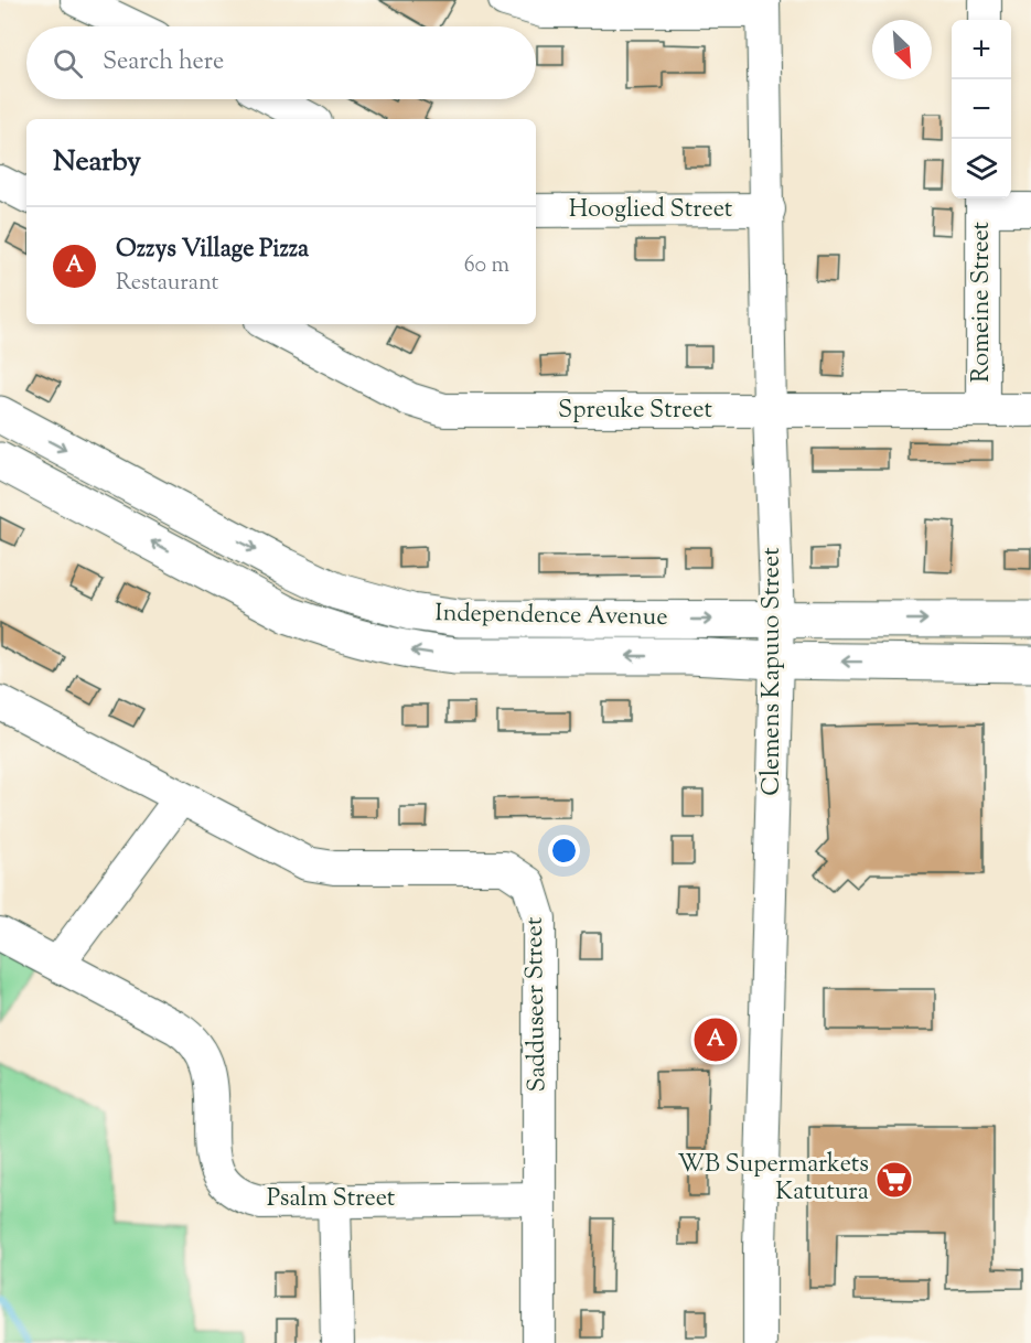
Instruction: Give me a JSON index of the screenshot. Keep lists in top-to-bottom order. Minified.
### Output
{"streets":{"main road":["Independence Avenue"],"street":["Hooglied Street","Romeine Street","Spreuke Street","Clemens Kapuuo Street","Sadduseer Street","Psalm Street"]},"crossings":[["Hooglied Street","Clemens Kapuuo Street"],["Romeine Street","Spreuke Street"],["Spreuke Street","Clemens Kapuuo Street"],["Independence Avenue","Clemens Kapuuo Street"],["Sadduseer Street","Psalm Street"]],"places":{"supermarket":["WB Supermarkets Katutura"]},"north":"bottom right","page":{"map_buttons":["+","−"],"search":"Search here","heading":"Nearby","list":[{"mark":"A","name":"Ozzys Village Pizza","note":"Restaurant","value":"60 m"}],"pins":"A"}}
